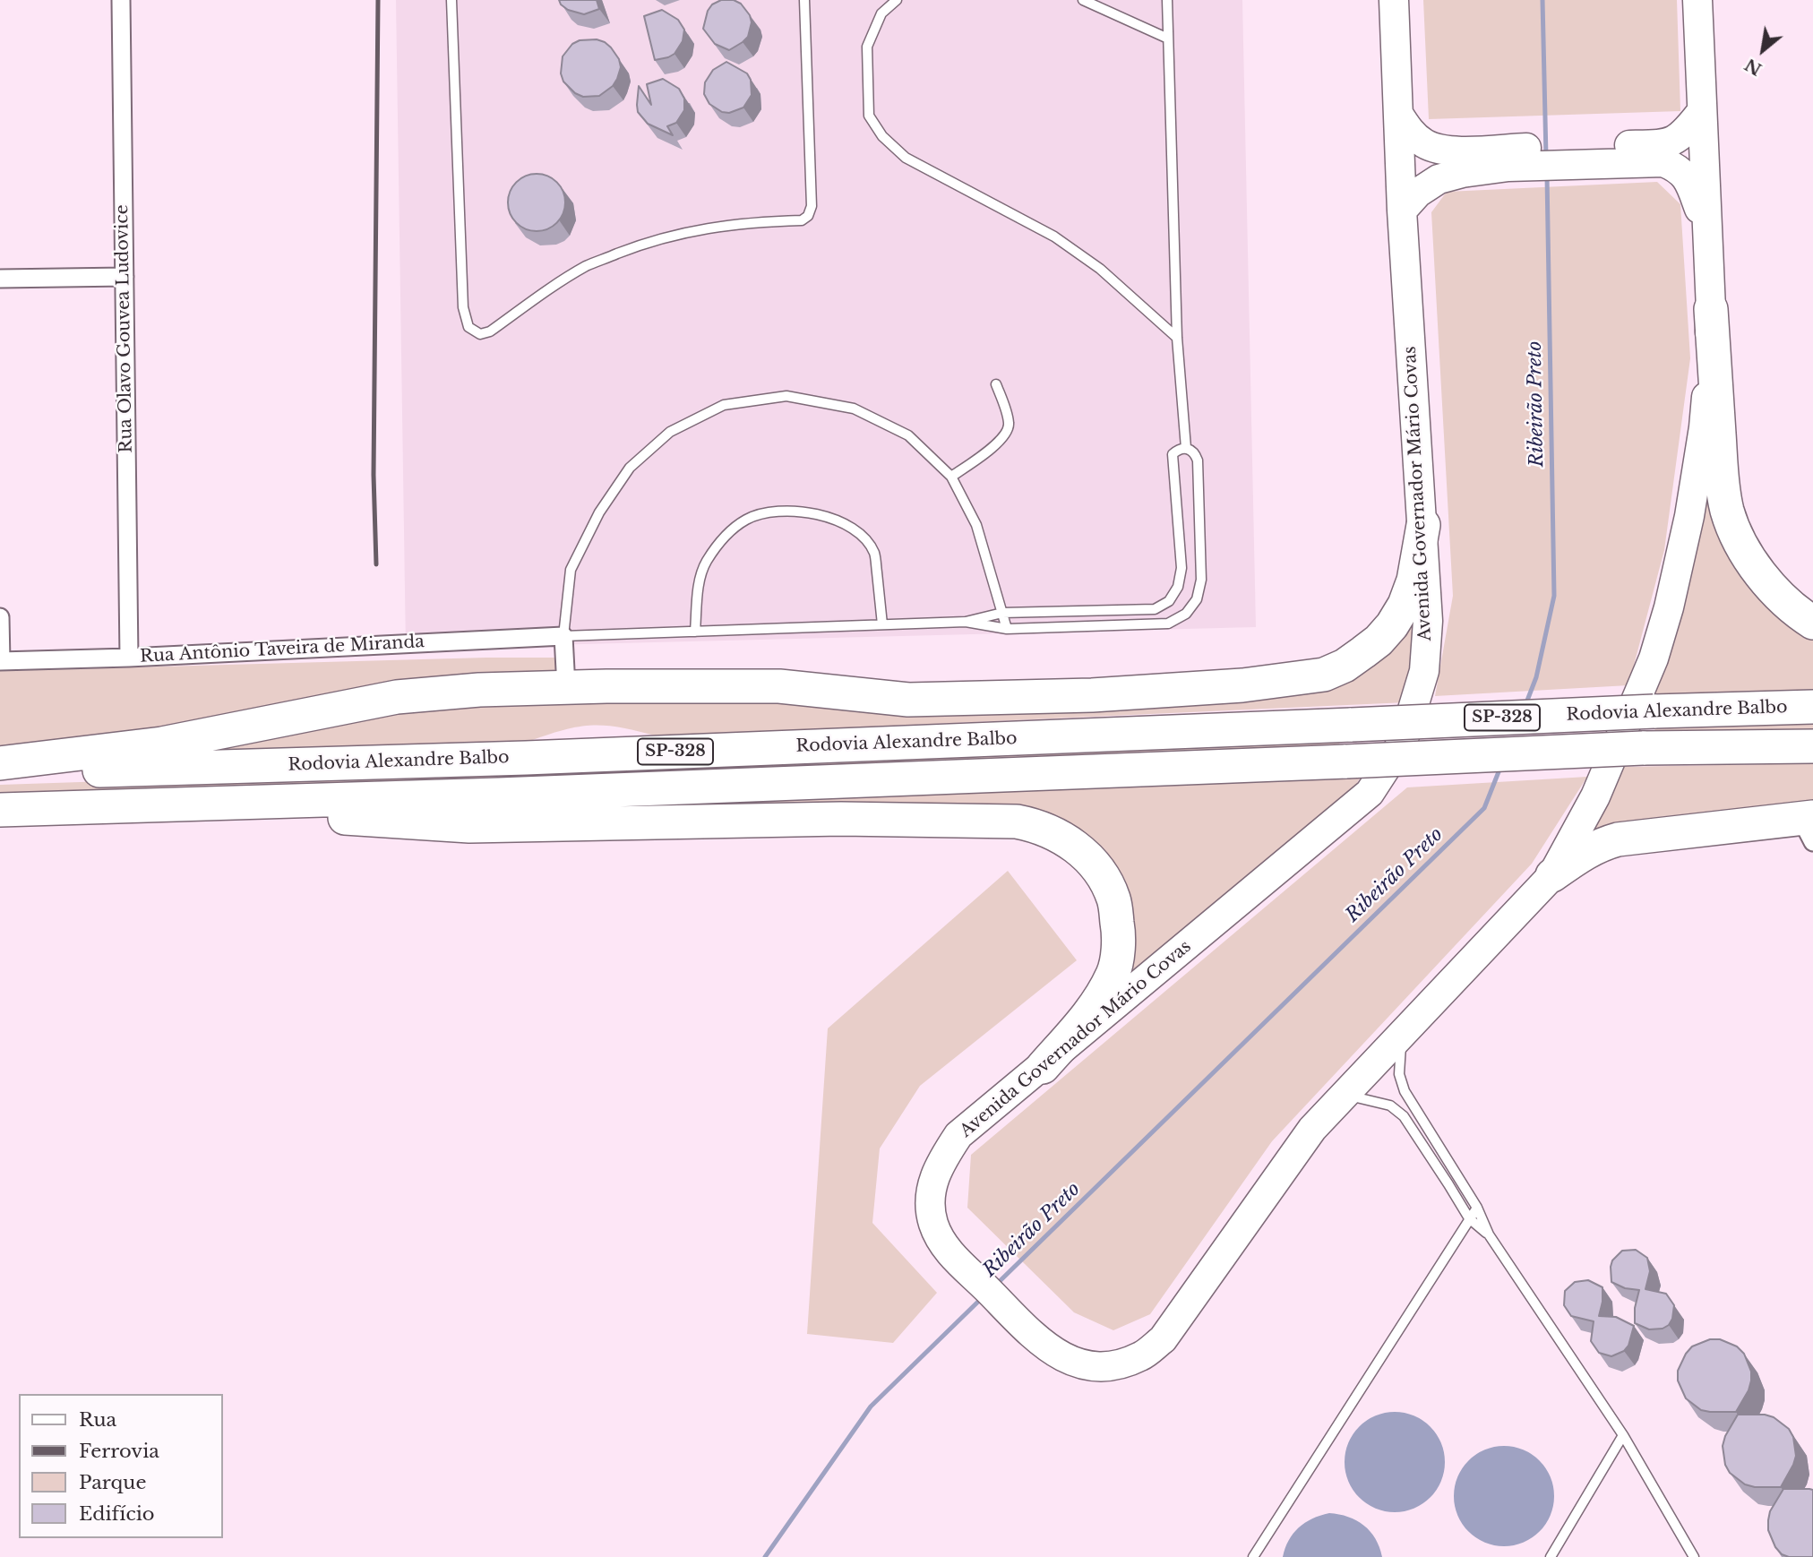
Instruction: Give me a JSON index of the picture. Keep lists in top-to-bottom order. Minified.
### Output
{"streets":{"highway":["Rodovia Alexandre Balbo","SP-328"],"main road":["Avenida Governador Mário Covas"],"street":["Rua Olavo Gouvea Ludovice","Rua Antônio Taveira de Miranda"]},"crossings":[["Rua Olavo Gouvea Ludovice","Rua Antônio Taveira de Miranda"]],"water":["Ribeirão Preto"],"legend":["Rua","Ferrovia","Parque","Edifício"],"north":"bottom left"}
